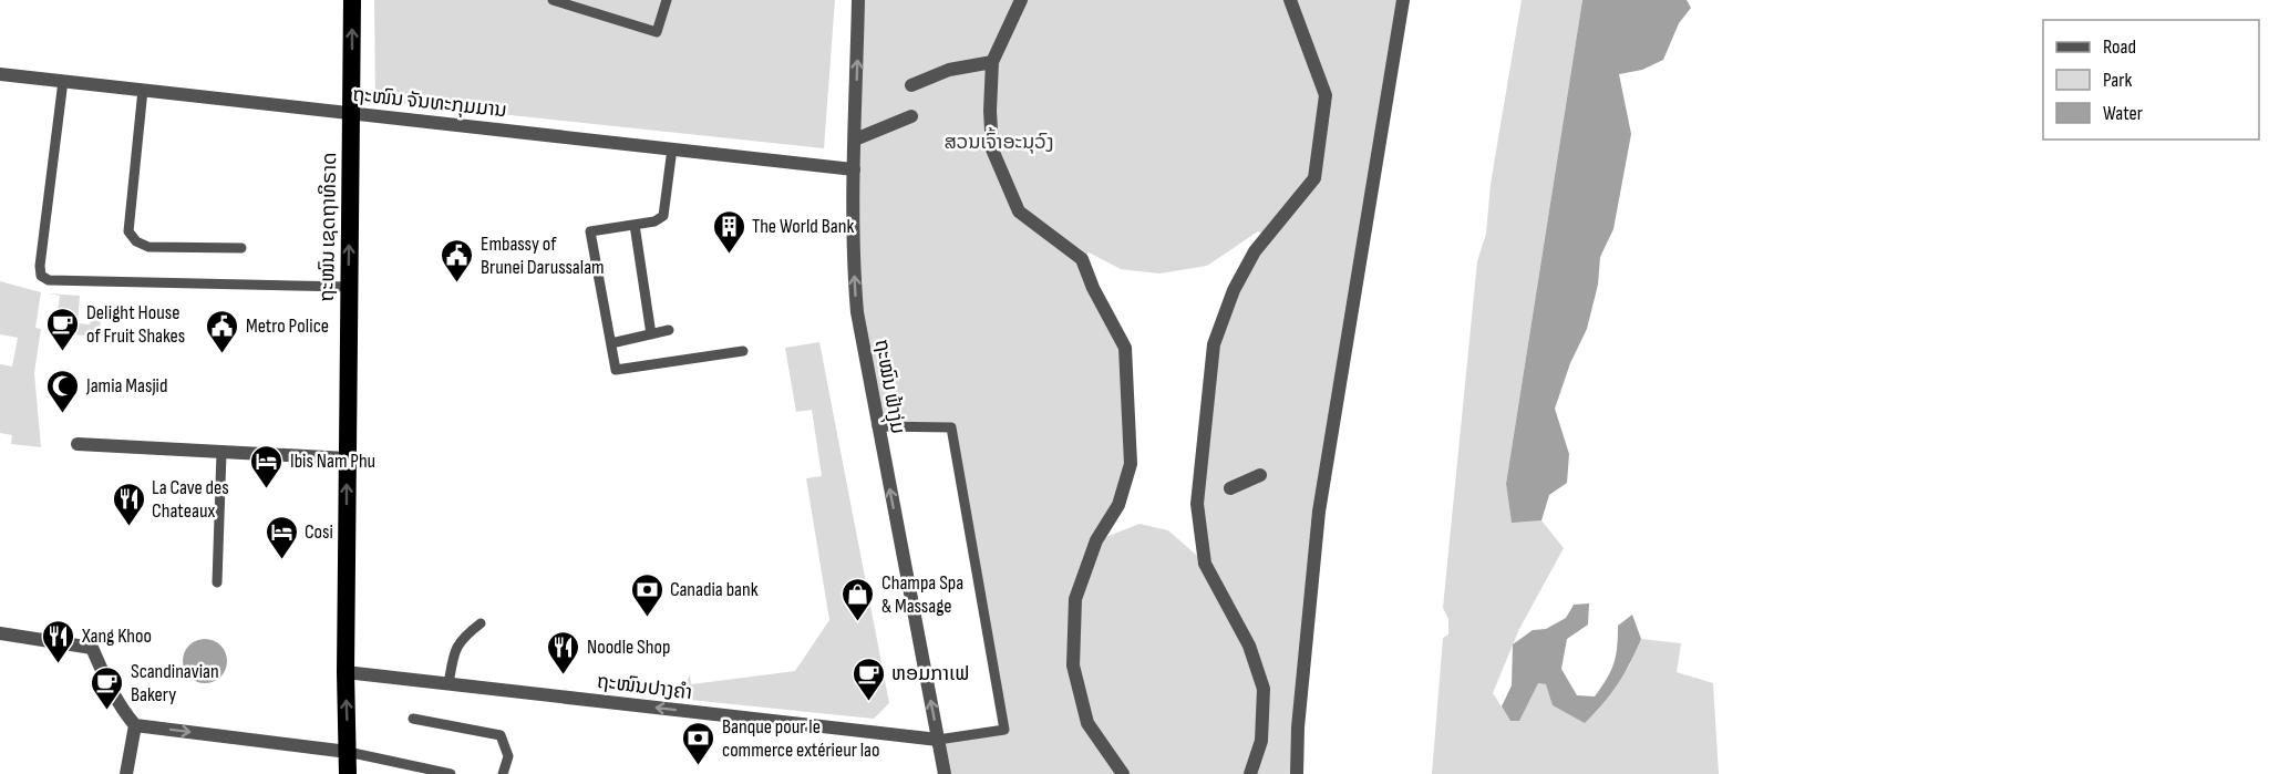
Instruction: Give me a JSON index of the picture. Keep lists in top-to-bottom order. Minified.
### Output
{"streets":{"highway":["ຖະໜົນ ເຊດຖາທິຣາດ"],"street":["ຖະໜົນ ຈັນທະກຸມມານ","ຖະໝົນ ຟ້າງຸ່ມ","ຖະໜົນປາງຄໍາ"]},"crossings":[["ຖະໜົນ ຈັນທະກຸມມານ","ຖະໜົນ ເຊດຖາທິຣາດ"],["ຖະໜົນ ຈັນທະກຸມມານ","ຖະໝົນ ຟ້າງຸ່ມ"],["ຖະໜົນ ເຊດຖາທິຣາດ","ຖະໜົນປາງຄໍາ"],["ຖະໝົນ ຟ້າງຸ່ມ","ຖະໜົນປາງຄໍາ"]],"one_way":["ຖະໜົນ ເຊດຖາທິຣາດ","ຖະໝົນ ຟ້າງຸ່ມ","ຖະໜົນປາງຄໍາ"],"parks":["ສວນເຈົ້າອະນຸວົງ"],"places":{"building":["The World Bank"],"public building":["Embassy of Brunei Darussalam","Metro Police"],"cafe":["Delight House of Fruit Shakes","ຫອມກາເຟ","Scandinavian Bakery"],"mosque":["Jamia Masjid"],"hotel":["Ibis Nam Phu","Cosi"],"restaurant":["La Cave des Chateaux","Xang Khoo","Noodle Shop"],"bank":["Canadia bank","Banque pour le commerce extérieur lao"],"shop":["Champa Spa & Massage"]},"legend":["Road","Park","Water"]}
